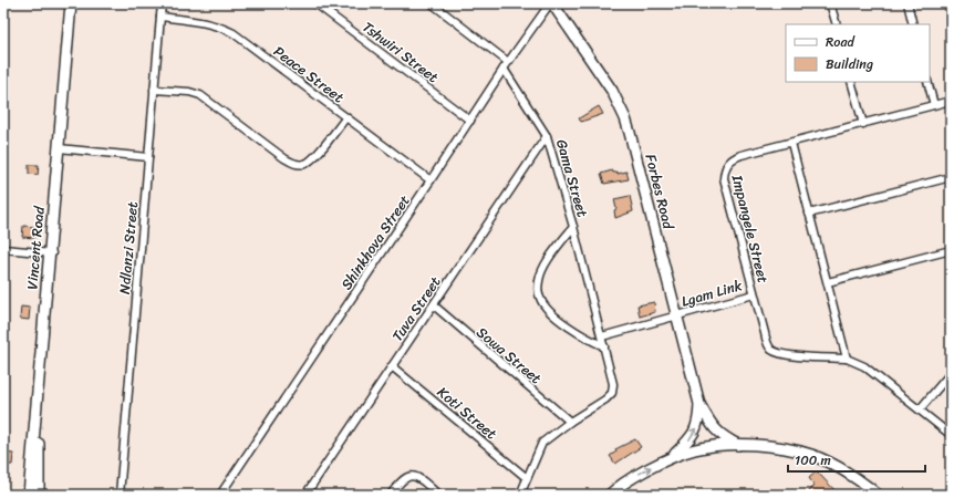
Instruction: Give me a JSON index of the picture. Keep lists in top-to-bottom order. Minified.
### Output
{"streets":{"main road":["Forbes Road","Vincent Road"],"street":["Tshwiri Street","Peace Street","Gama Street","Impangele Street","Shinkhova Street","Ndlanzi Street","Lgam Link","Tuva Street","Sowa Street","Koti Street"]},"crossings":[["Tshwiri Street","Shinkhova Street"],["Peace Street","Shinkhova Street"],["Peace Street","Ndlanzi Street"],["Gama Street","Shinkhova Street"],["Gama Street","Lgam Link"],["Gama Street","Tuva Street"],["Gama Street","Sowa Street"],["Gama Street","Koti Street"],["Forbes Road","Shinkhova Street"],["Forbes Road","Lgam Link"],["Impangele Street","Lgam Link"],["Tuva Street","Sowa Street"],["Tuva Street","Koti Street"]],"legend":["Road","Building"],"scale_bar":"100 m"}
